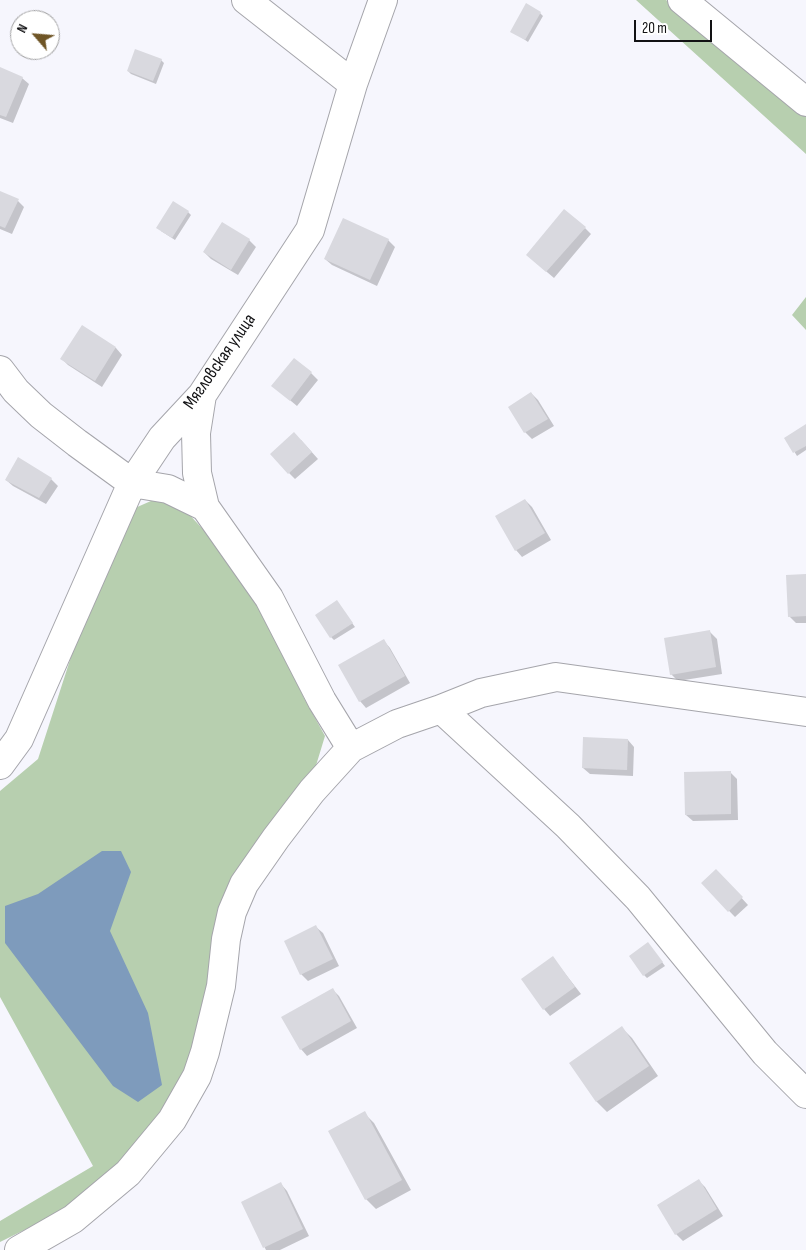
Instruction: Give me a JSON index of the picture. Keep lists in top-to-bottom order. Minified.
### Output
{"streets":{"street":["Мягловская улица"]},"scale_bar":"20 m","north":"top left"}
